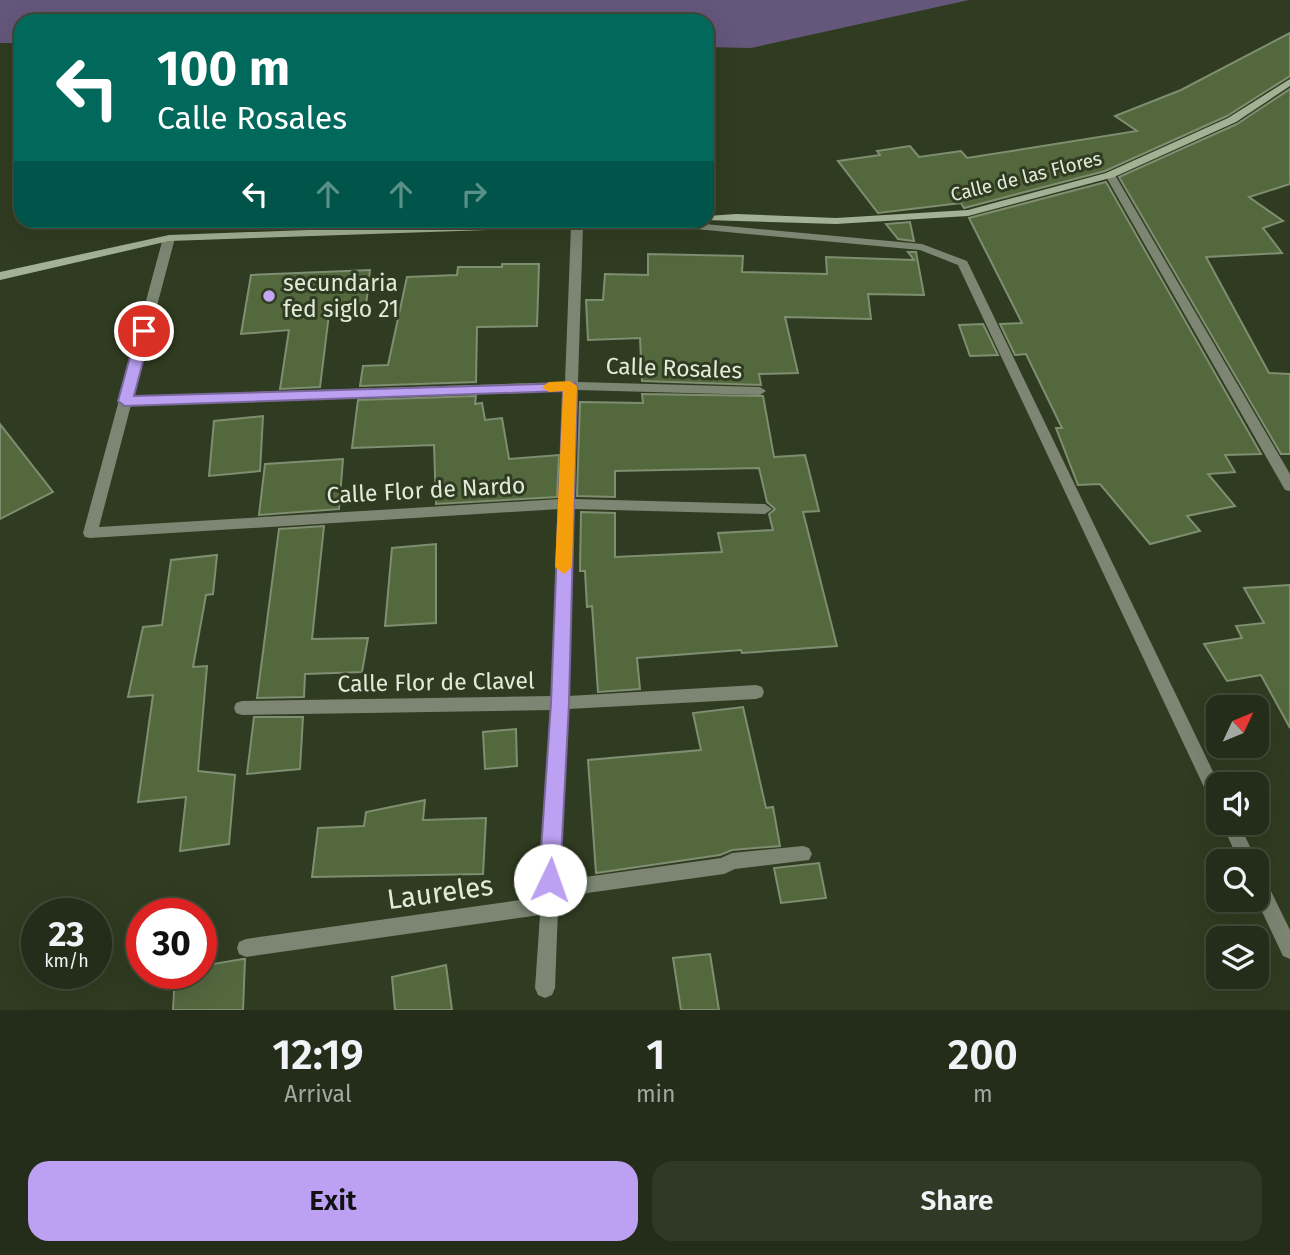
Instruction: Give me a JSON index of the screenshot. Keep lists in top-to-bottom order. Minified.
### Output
{"streets":{"street":["Calle de las Flores","Calle Rosales","Calle Flor de Nardo","Calle Flor de Clavel","Laureles"]},"crossings":[["Calle Rosales","Calle Flor de Nardo"]],"places":["secundaria fed siglo 21"],"north":"top right","page":{"turn":["100 m","Calle Rosales"],"speed":"23 km/h","limit":"30","eta":["12:19","Arrival","1","min","200","m"],"buttons":["Exit","Share"]}}
